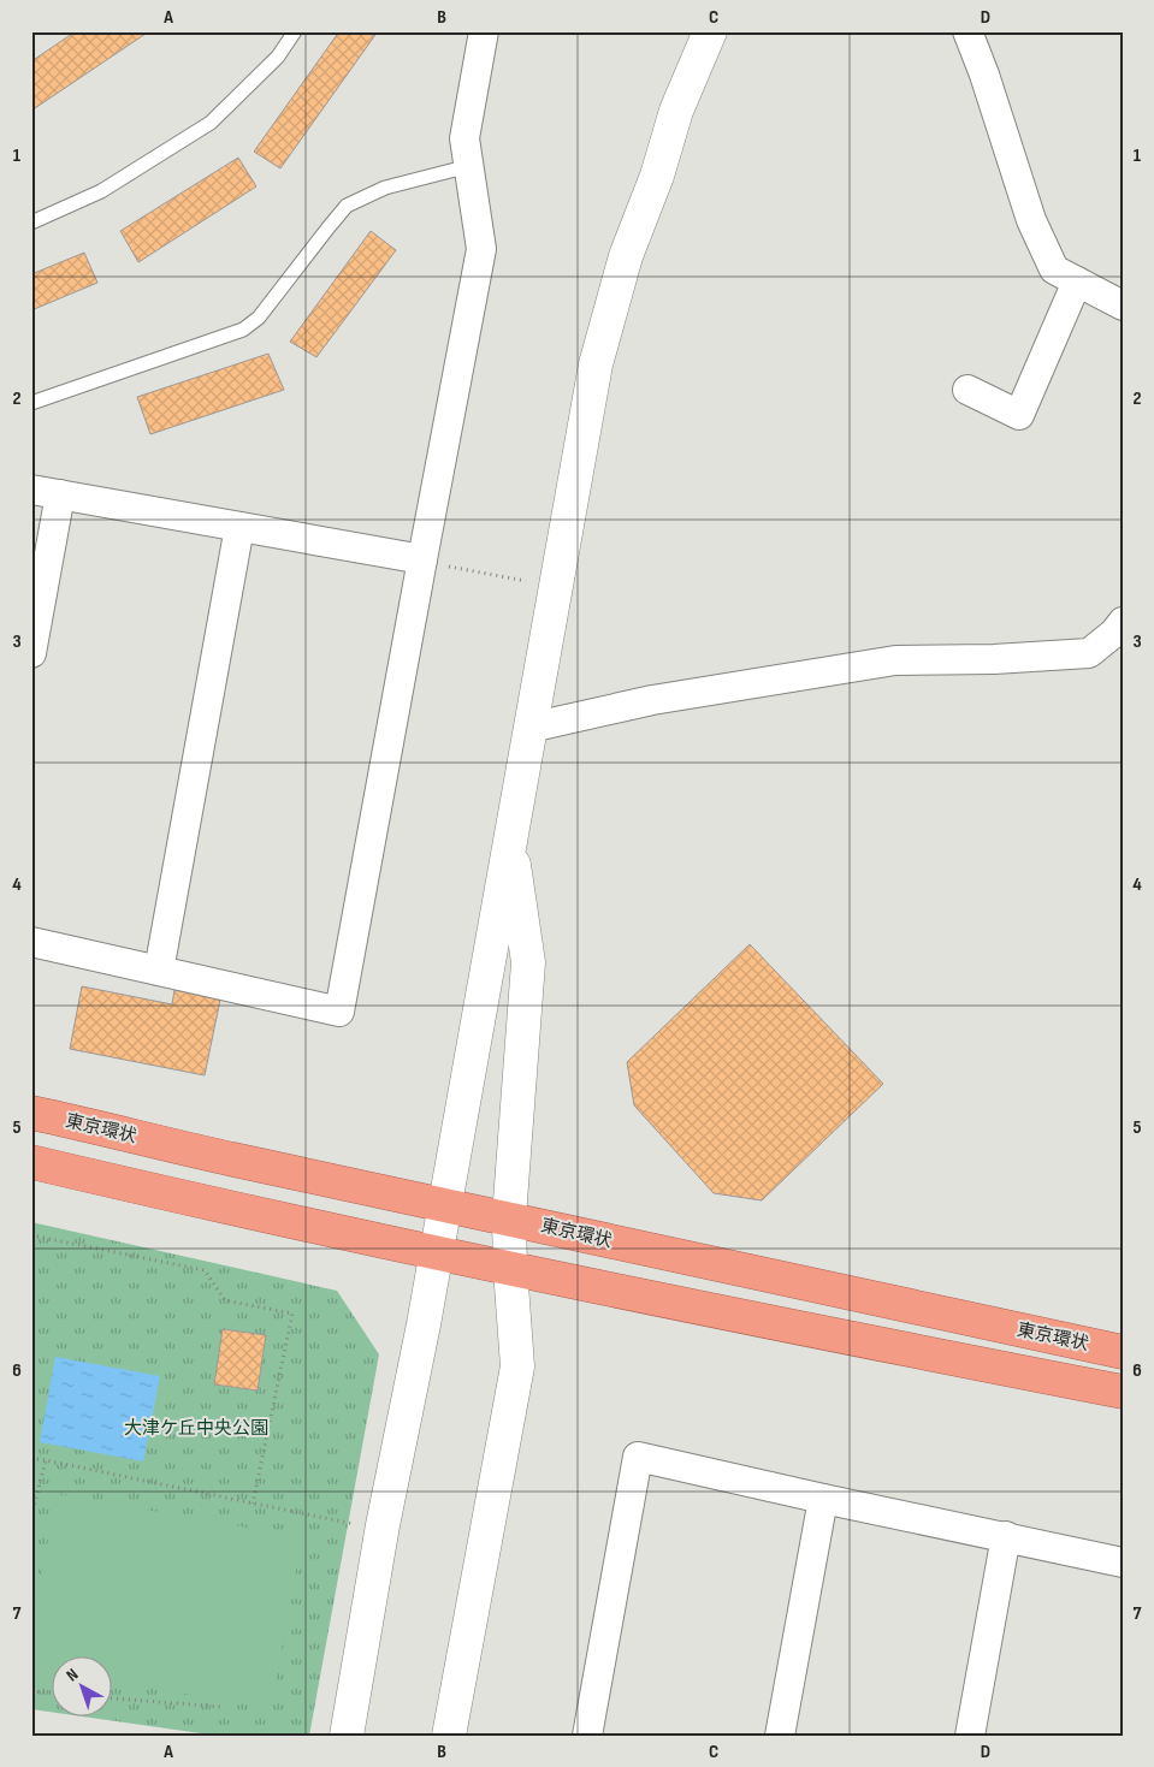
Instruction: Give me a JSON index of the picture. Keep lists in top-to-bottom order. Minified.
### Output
{"streets":{"highway":["東京環状"]},"parks":["大津ケ丘中央公園"],"north":"top left","grid":{"columns":["A","B","C","D"],"rows":["1","2","3","4","5","6","7"]}}
